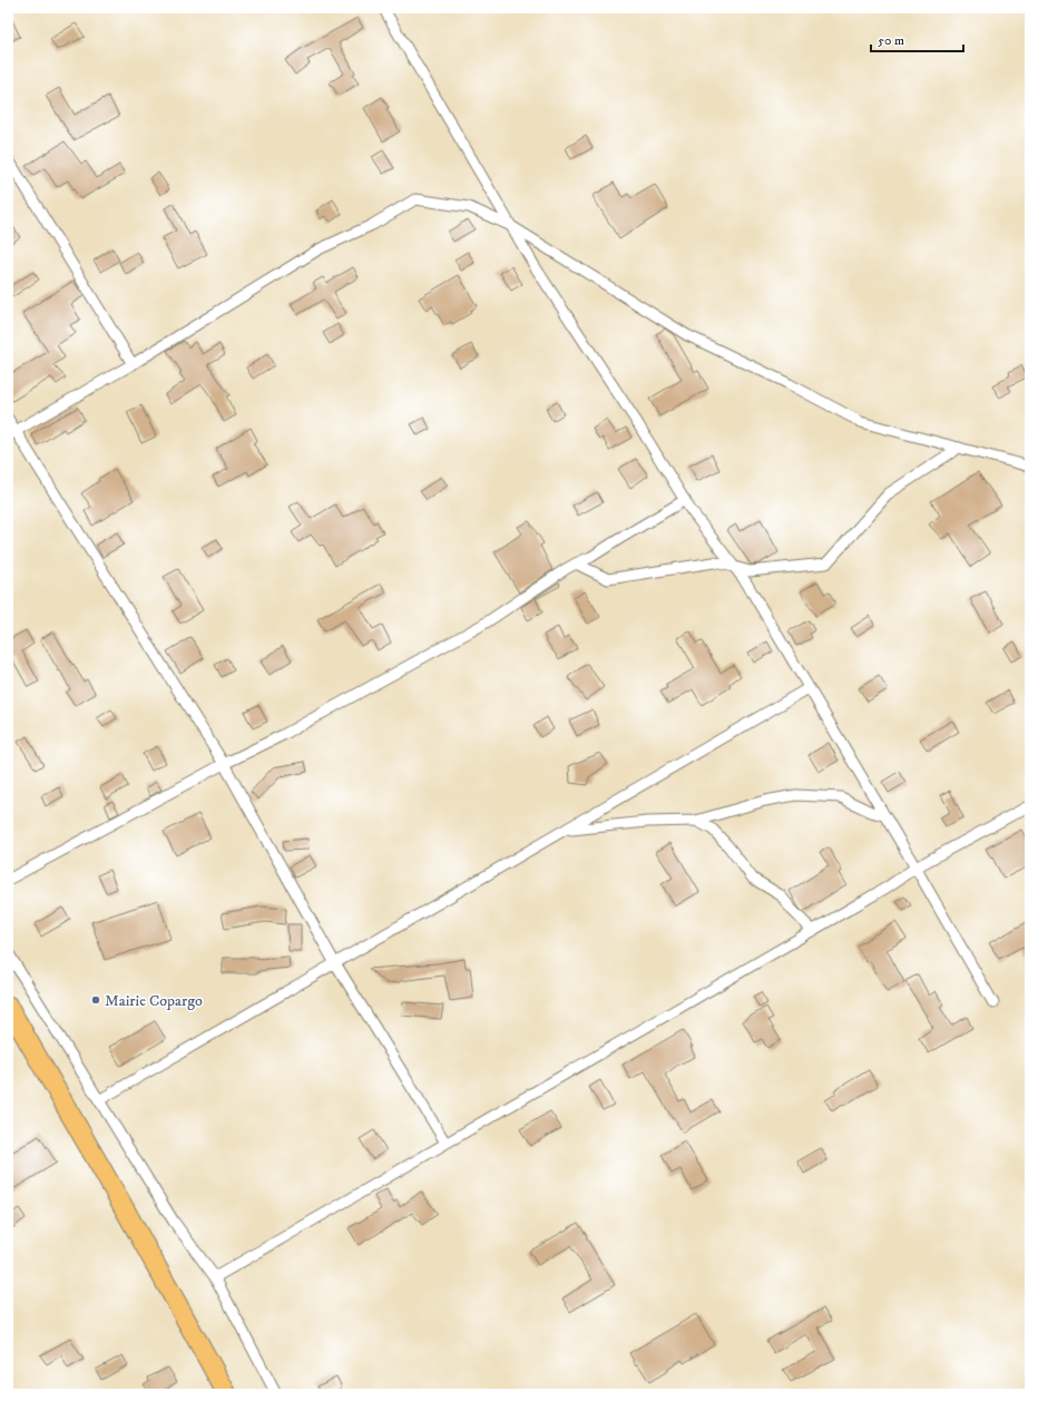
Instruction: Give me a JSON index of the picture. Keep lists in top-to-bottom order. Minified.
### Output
{"places":["Mairie Copargo"],"scale_bar":"50 m"}
